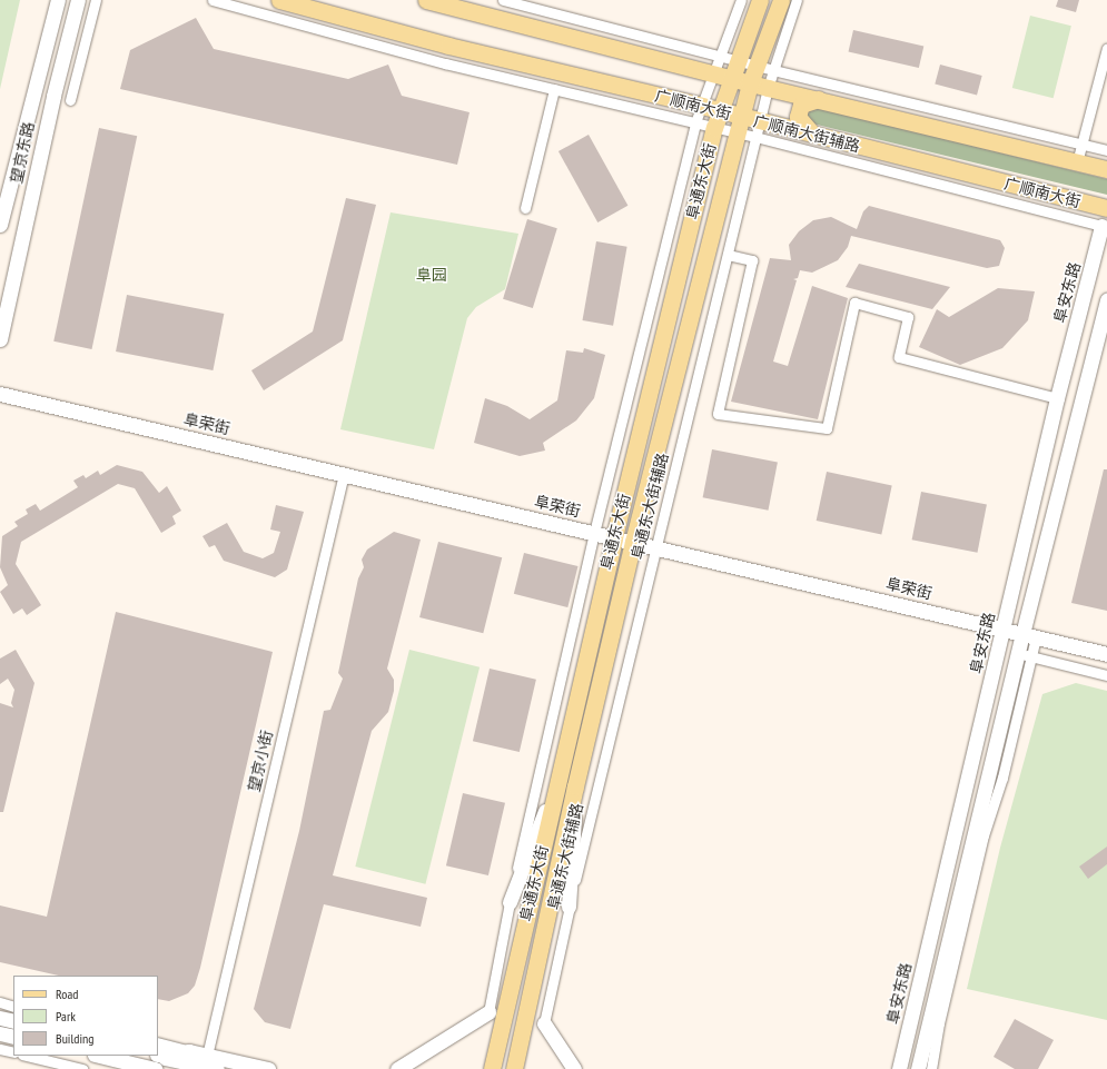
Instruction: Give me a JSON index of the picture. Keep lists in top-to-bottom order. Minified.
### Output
{"streets":{"main road":["广顺南大街","阜通东大街"],"street":["广顺南大街辅路","望京东路","阜安东路","阜荣街","阜通东大街辅路","望京小街"]},"crossings":[["广顺南大街","广顺南大街辅路"],["广顺南大街","阜通东大街"],["广顺南大街","阜通东大街辅路"],["广顺南大街辅路","阜通东大街"],["广顺南大街辅路","阜安东路"],["广顺南大街辅路","阜通东大街辅路"],["阜通东大街","阜荣街"],["阜安东路","阜荣街"],["阜荣街","阜通东大街辅路"],["阜荣街","望京小街"]],"parks":["阜园"],"legend":["Road","Park","Building"]}
